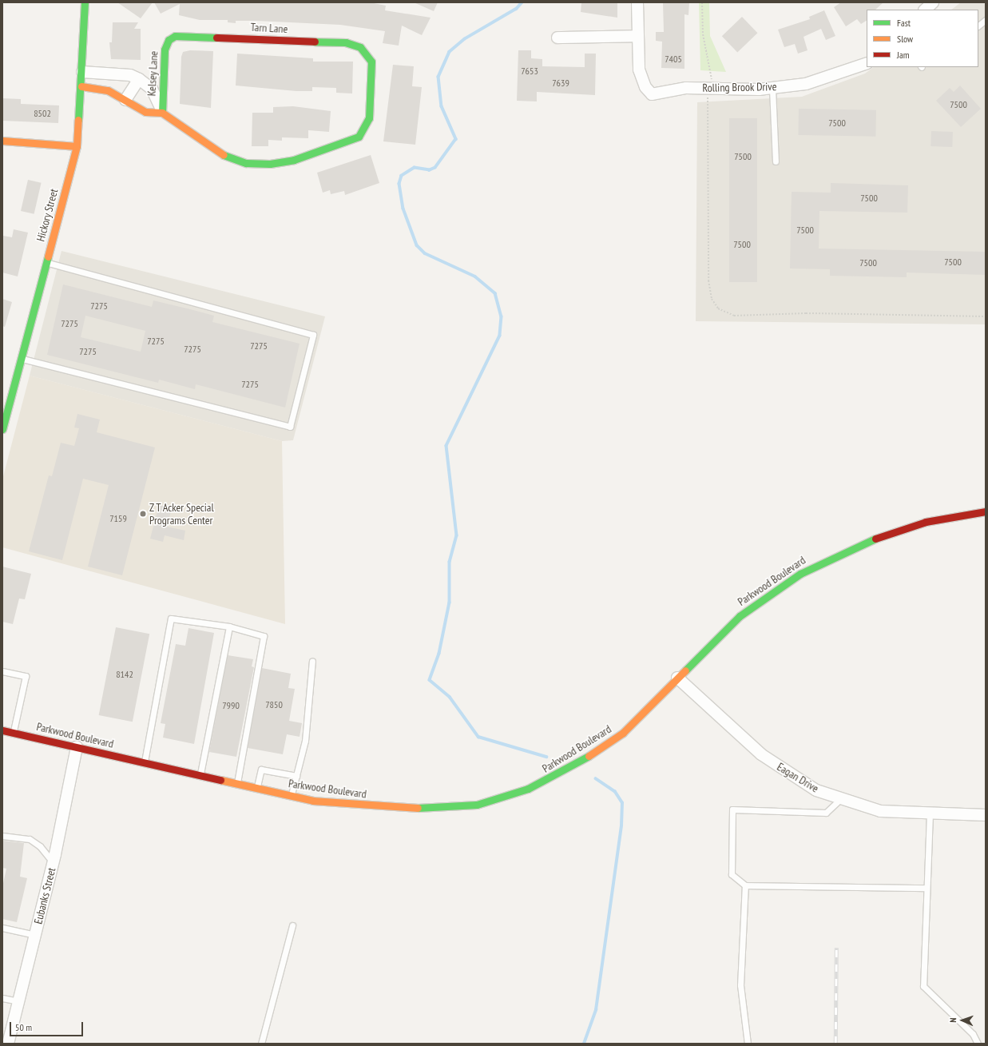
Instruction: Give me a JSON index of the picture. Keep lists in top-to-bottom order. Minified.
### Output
{"streets":{"street":["Tarn Lane","Kelsey Lane","Rolling Brook Drive","Hickory Street","Parkwood Boulevard","Eagan Drive","Eubanks Street"]},"crossings":[["Tarn Lane","Kelsey Lane"],["Parkwood Boulevard","Eagan Drive"],["Parkwood Boulevard","Eubanks Street"]],"places":["Z T Acker Special Programs Center"],"house_numbers":["7405","7653","7639","7500","8502","7500","7500","7500","7500","7500","7500","7500","7275","7275","7275","7275","7275","7275","7275","7159","8142","7850","7990"],"legend":["Fast","Slow","Jam"],"scale_bar":"50 m","north":"left"}
